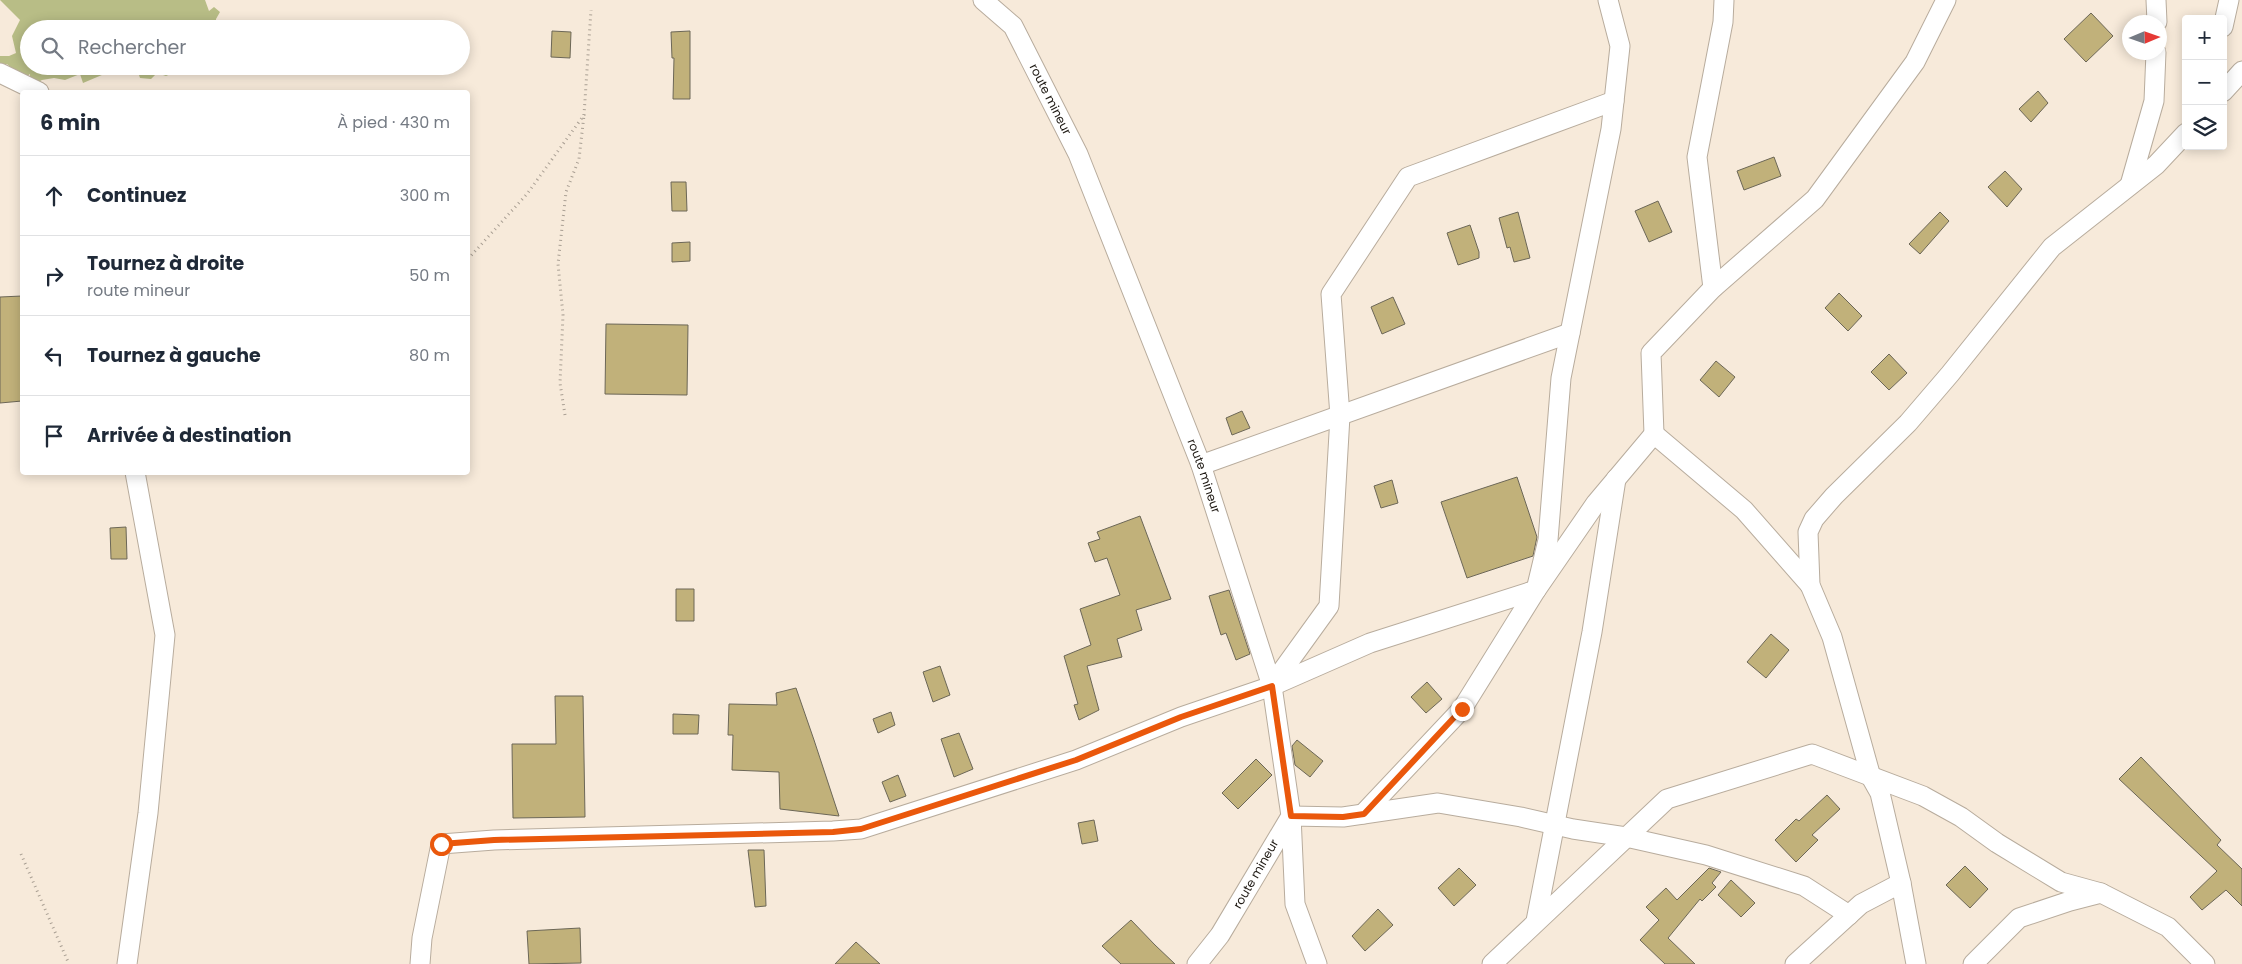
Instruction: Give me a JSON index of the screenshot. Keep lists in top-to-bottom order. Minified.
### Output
{"streets":{"street":["route mineur"]},"north":"right","page":{"map_buttons":["+","−"],"search":"Rechercher","heading":["6 min","À pied · 430 m"],"list":[["Continuez","300 m"],["Tournez à droite","route mineur","50 m"],["Tournez à gauche","80 m"],"Arrivée à destination"]}}
